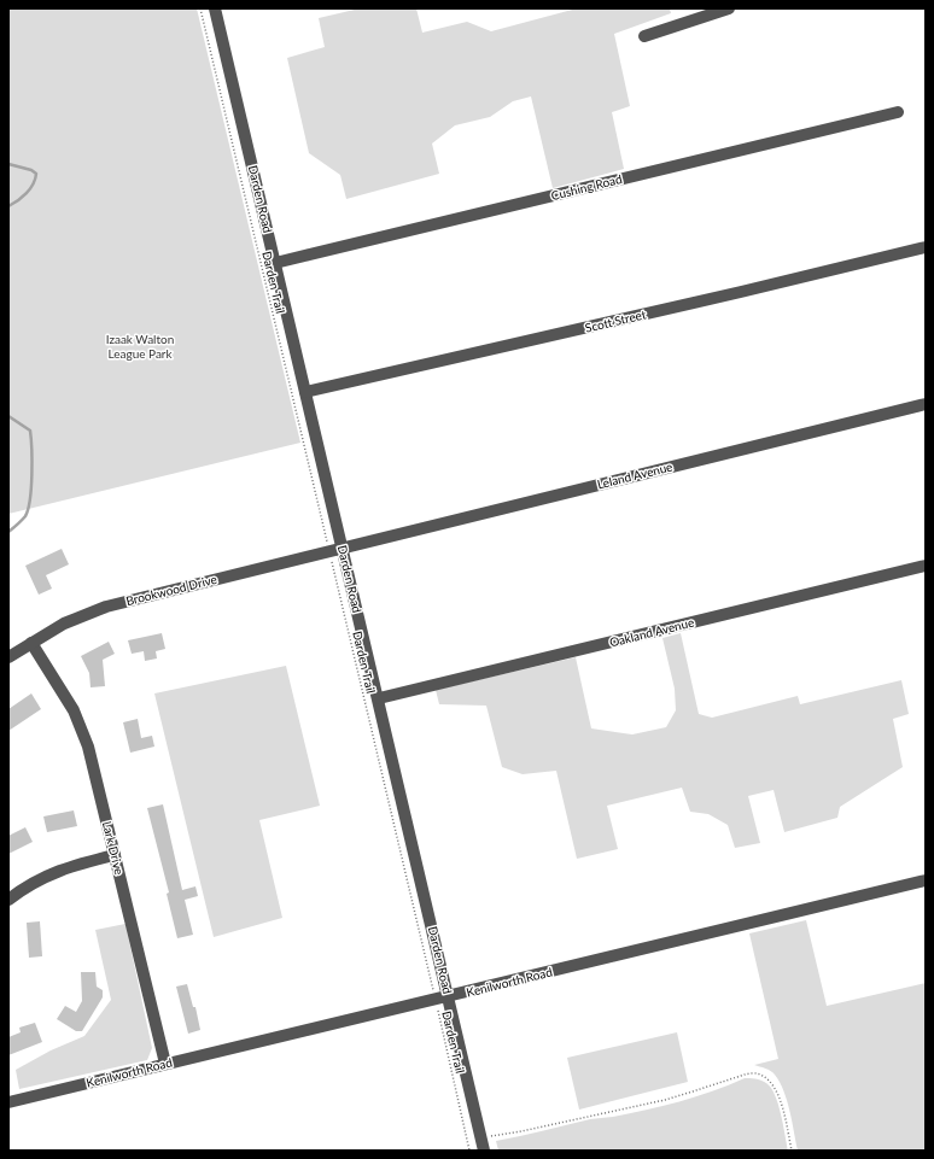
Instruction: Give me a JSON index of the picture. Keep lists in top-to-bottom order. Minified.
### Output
{"streets":{"street":["Cushing Road","Darden Road","Scott Street","Leland Avenue","Brookwood Drive","Oakland Avenue","Lark Drive","Kenilworth Road"],"path":["Darden Trail"]},"crossings":[["Cushing Road","Darden Road"],["Darden Road","Scott Street"],["Darden Road","Leland Avenue"],["Darden Road","Brookwood Drive"],["Darden Road","Oakland Avenue"],["Darden Road","Kenilworth Road"],["Darden Trail","Brookwood Drive"],["Darden Trail","Kenilworth Road"],["Leland Avenue","Brookwood Drive"],["Brookwood Drive","Lark Drive"],["Lark Drive","Kenilworth Road"]],"parks":["Izaak Walton League Park"]}
